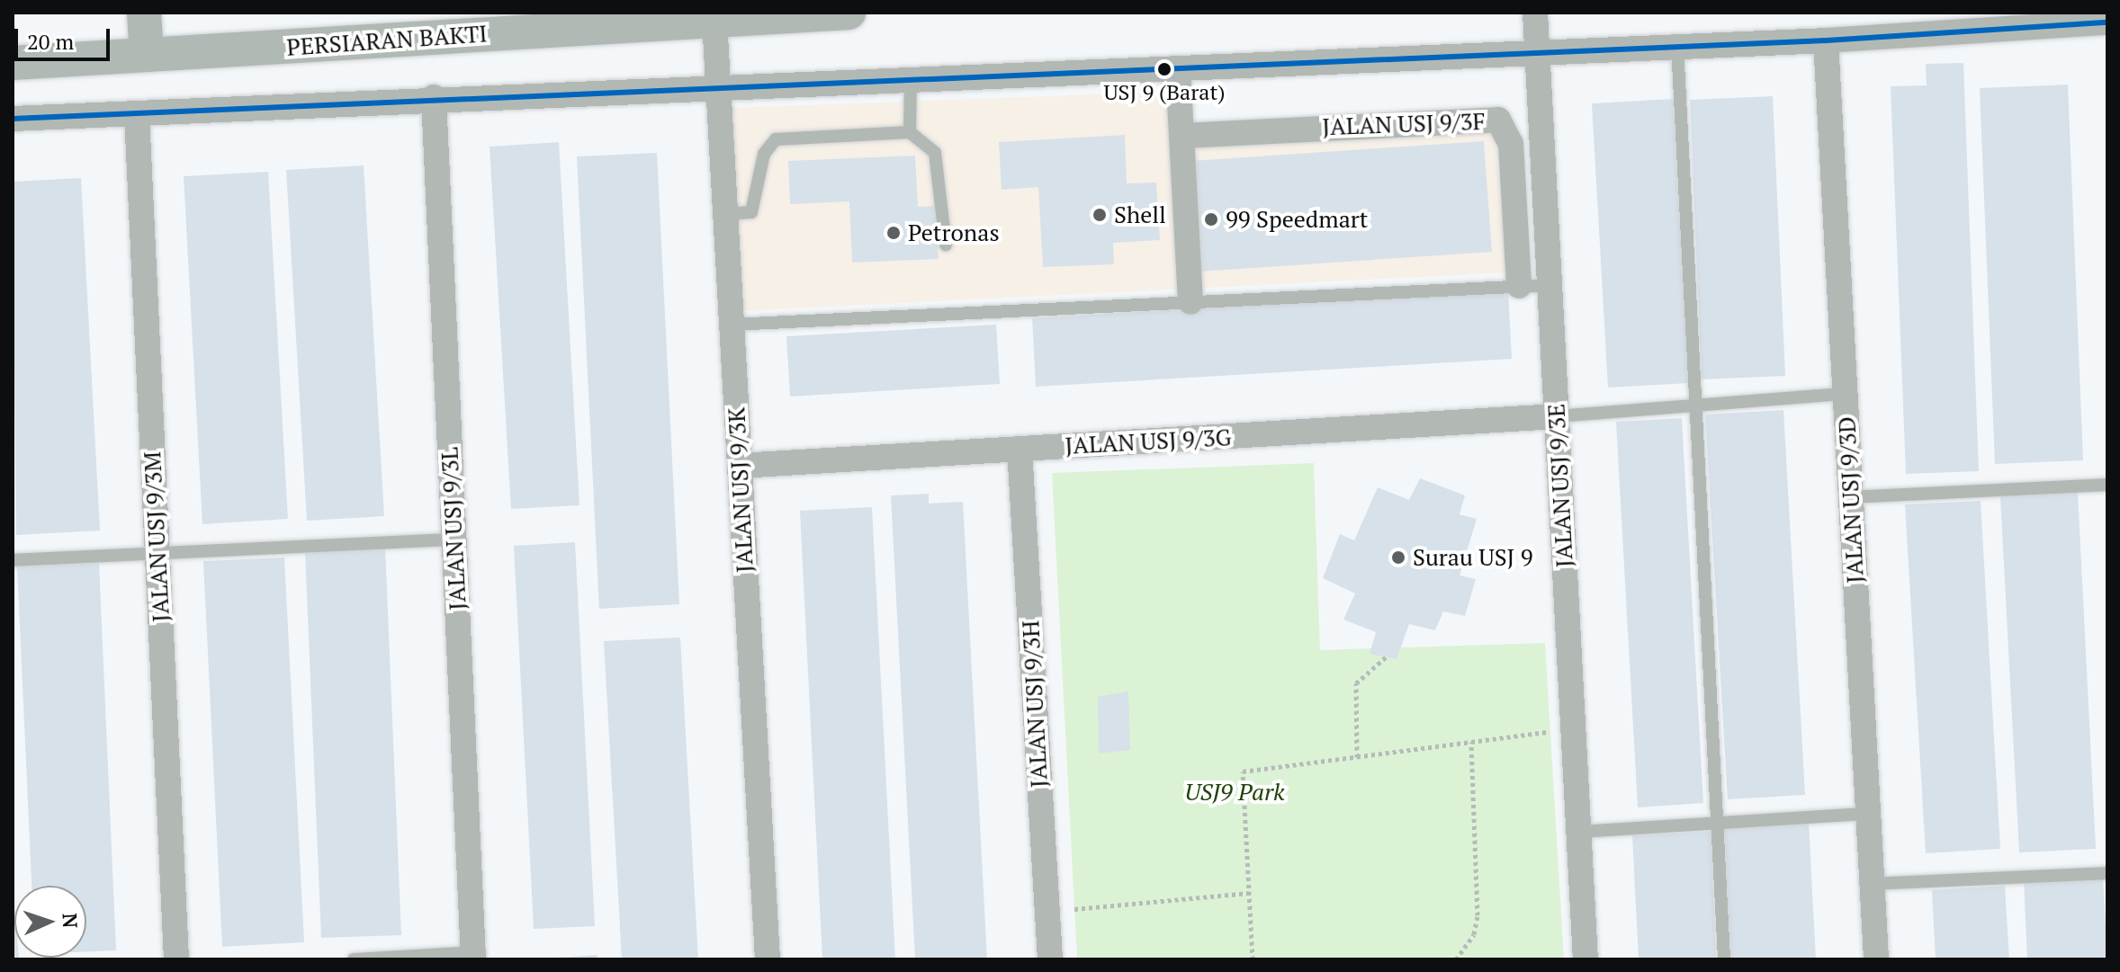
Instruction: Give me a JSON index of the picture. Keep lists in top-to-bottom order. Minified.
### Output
{"streets":{"street":["PERSIARAN BAKTI","JALAN USJ 9/3F","JALAN USJ 9/3G","JALAN USJ 9/3E","JALAN USJ 9/3K","JALAN USJ 9/3D","JALAN USJ 9/3L","JALAN USJ 9/3M","JALAN USJ 9/3H"]},"crossings":[["PERSIARAN BAKTI","JALAN USJ 9/3K"],["JALAN USJ 9/3G","JALAN USJ 9/3E"],["JALAN USJ 9/3G","JALAN USJ 9/3K"],["JALAN USJ 9/3G","JALAN USJ 9/3H"]],"parks":["USJ9 Park"],"places":["USJ 9 (Barat)","Shell","99 Speedmart","Petronas","Surau USJ 9"],"scale_bar":"20 m","north":"right"}
